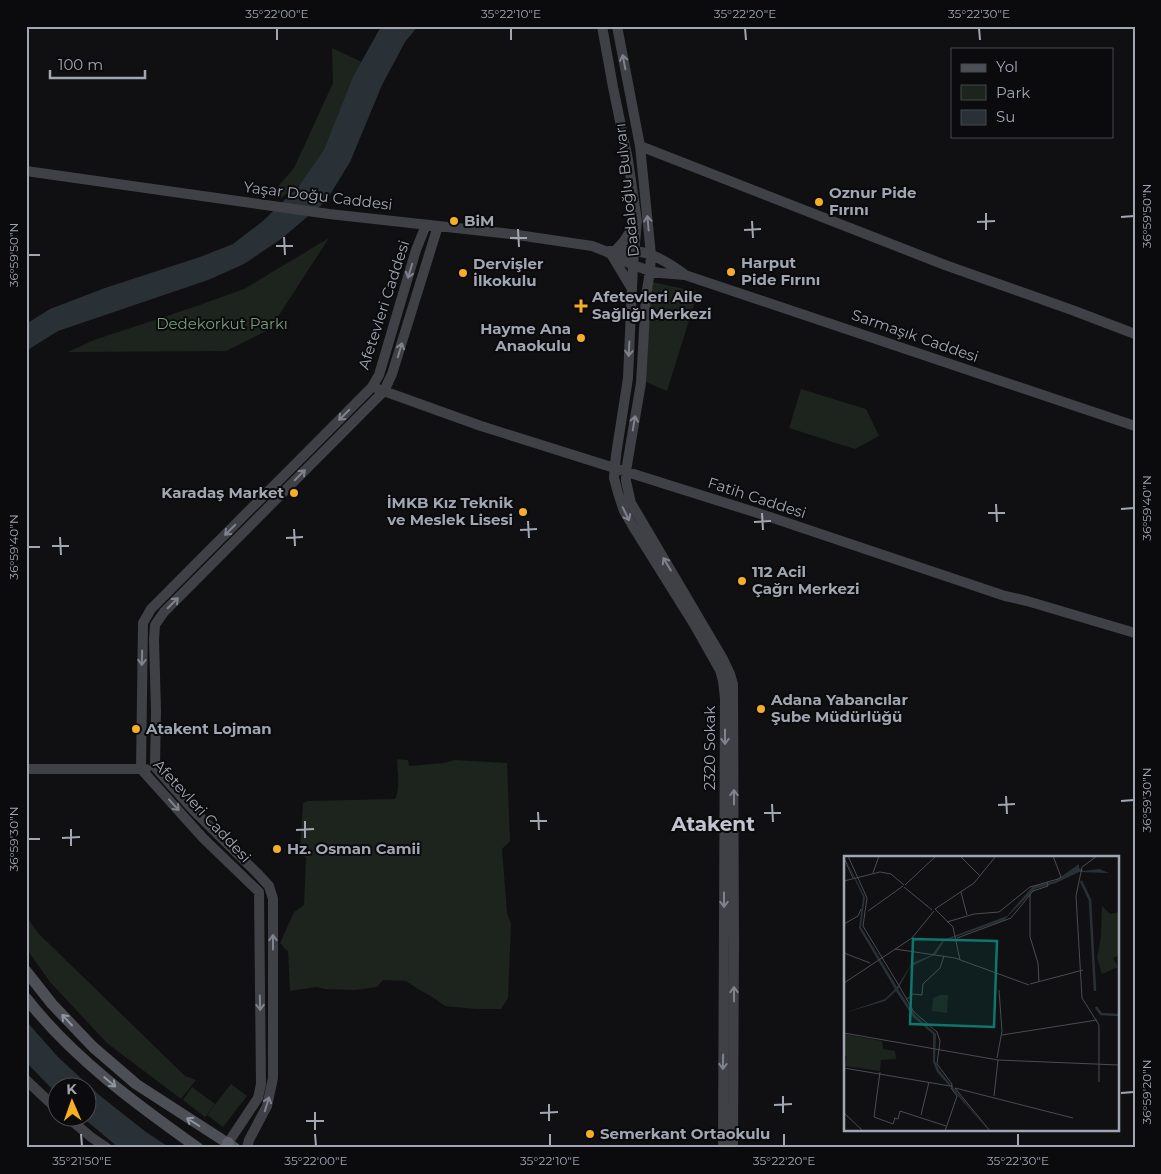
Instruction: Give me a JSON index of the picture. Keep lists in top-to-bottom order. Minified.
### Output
{"streets":{"street":["Dadaloğlu Bulvarı","Yaşar Doğu Caddesi","Afetevleri Caddesi","Sarmaşık Caddesi","Fatih Caddesi","2320 Sokak"]},"crossings":[["Dadaloğlu Bulvarı","Fatih Caddesi"],["Dadaloğlu Bulvarı","2320 Sokak"],["Yaşar Doğu Caddesi","Afetevleri Caddesi"],["Afetevleri Caddesi","Fatih Caddesi"],["Fatih Caddesi","2320 Sokak"]],"districts":["Atakent"],"parks":["Dedekorkut Parkı"],"places":{"other":["Oznur Pide Fırını","BiM","Harput Pide Fırını","Dervişler İlkokulu","Hayme Ana Anaokulu","Karadaş Market","İMKB Kız Teknik ve Meslek Lisesi","112 Acil Çağrı Merkezi","Adana Yabancılar Şube Müdürlüğü","Atakent Lojman","Hz. Osman Camii","Semerkant Ortaokulu"],"health":["Afetevleri Aile Sağlığı Merkezi"]},"legend":["Yol","Park","Su"],"scale_bar":"100 m","north":"top","coordinates":["35°22'00\"E","35°22'10\"E","35°22'20\"E","35°22'30\"E","36°59'50\"N","36°59'40\"N","36°59'30\"N","36°59'20\"N","35°21'50\"E"]}
